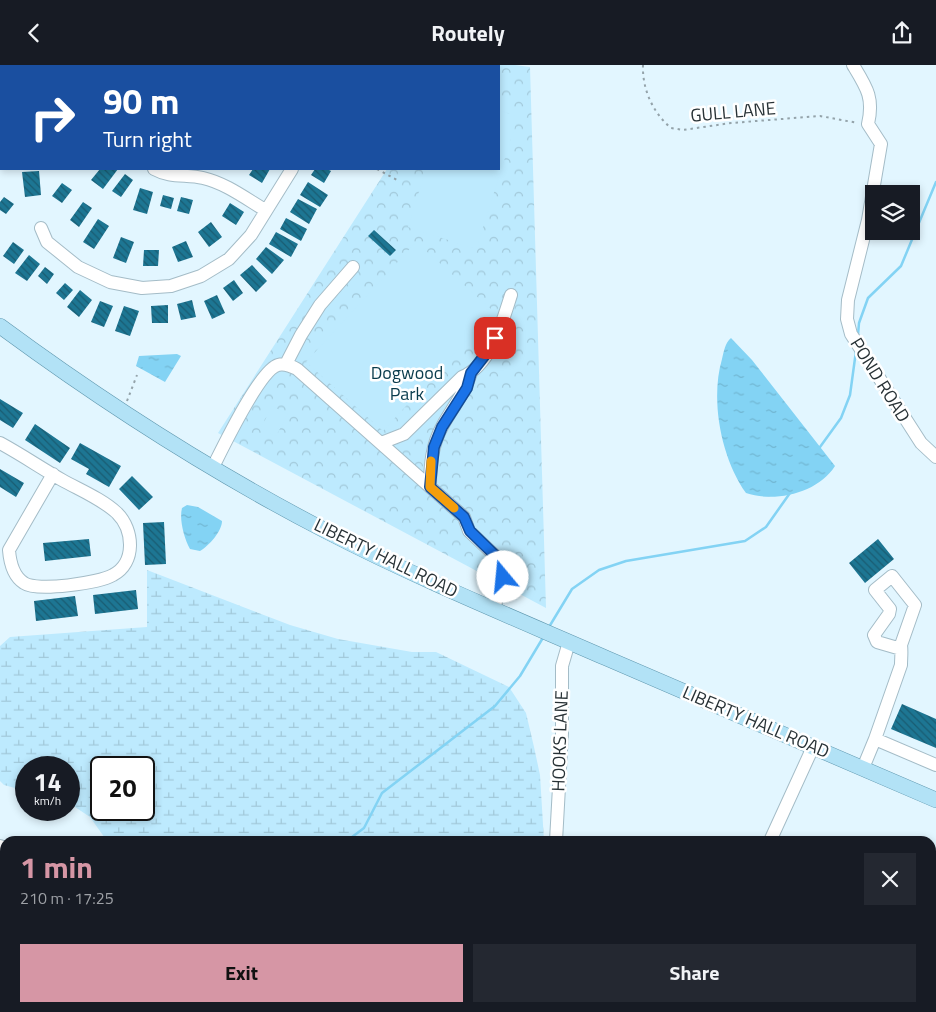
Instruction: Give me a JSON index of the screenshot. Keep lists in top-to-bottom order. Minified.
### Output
{"streets":{"main road":["LIBERTY HALL ROAD"],"street":["POND ROAD","HOOKS LANE"],"path":["GULL LANE"]},"crossings":[["GULL LANE","POND ROAD"],["LIBERTY HALL ROAD","HOOKS LANE"]],"parks":["Dogwood Park"],"page":{"header":"Routely","turn":["90 m","Turn right"],"speed":"14 km/h","limit":"20","heading":["1 min","210 m · 17:25"],"buttons":["Exit","Share"]}}
